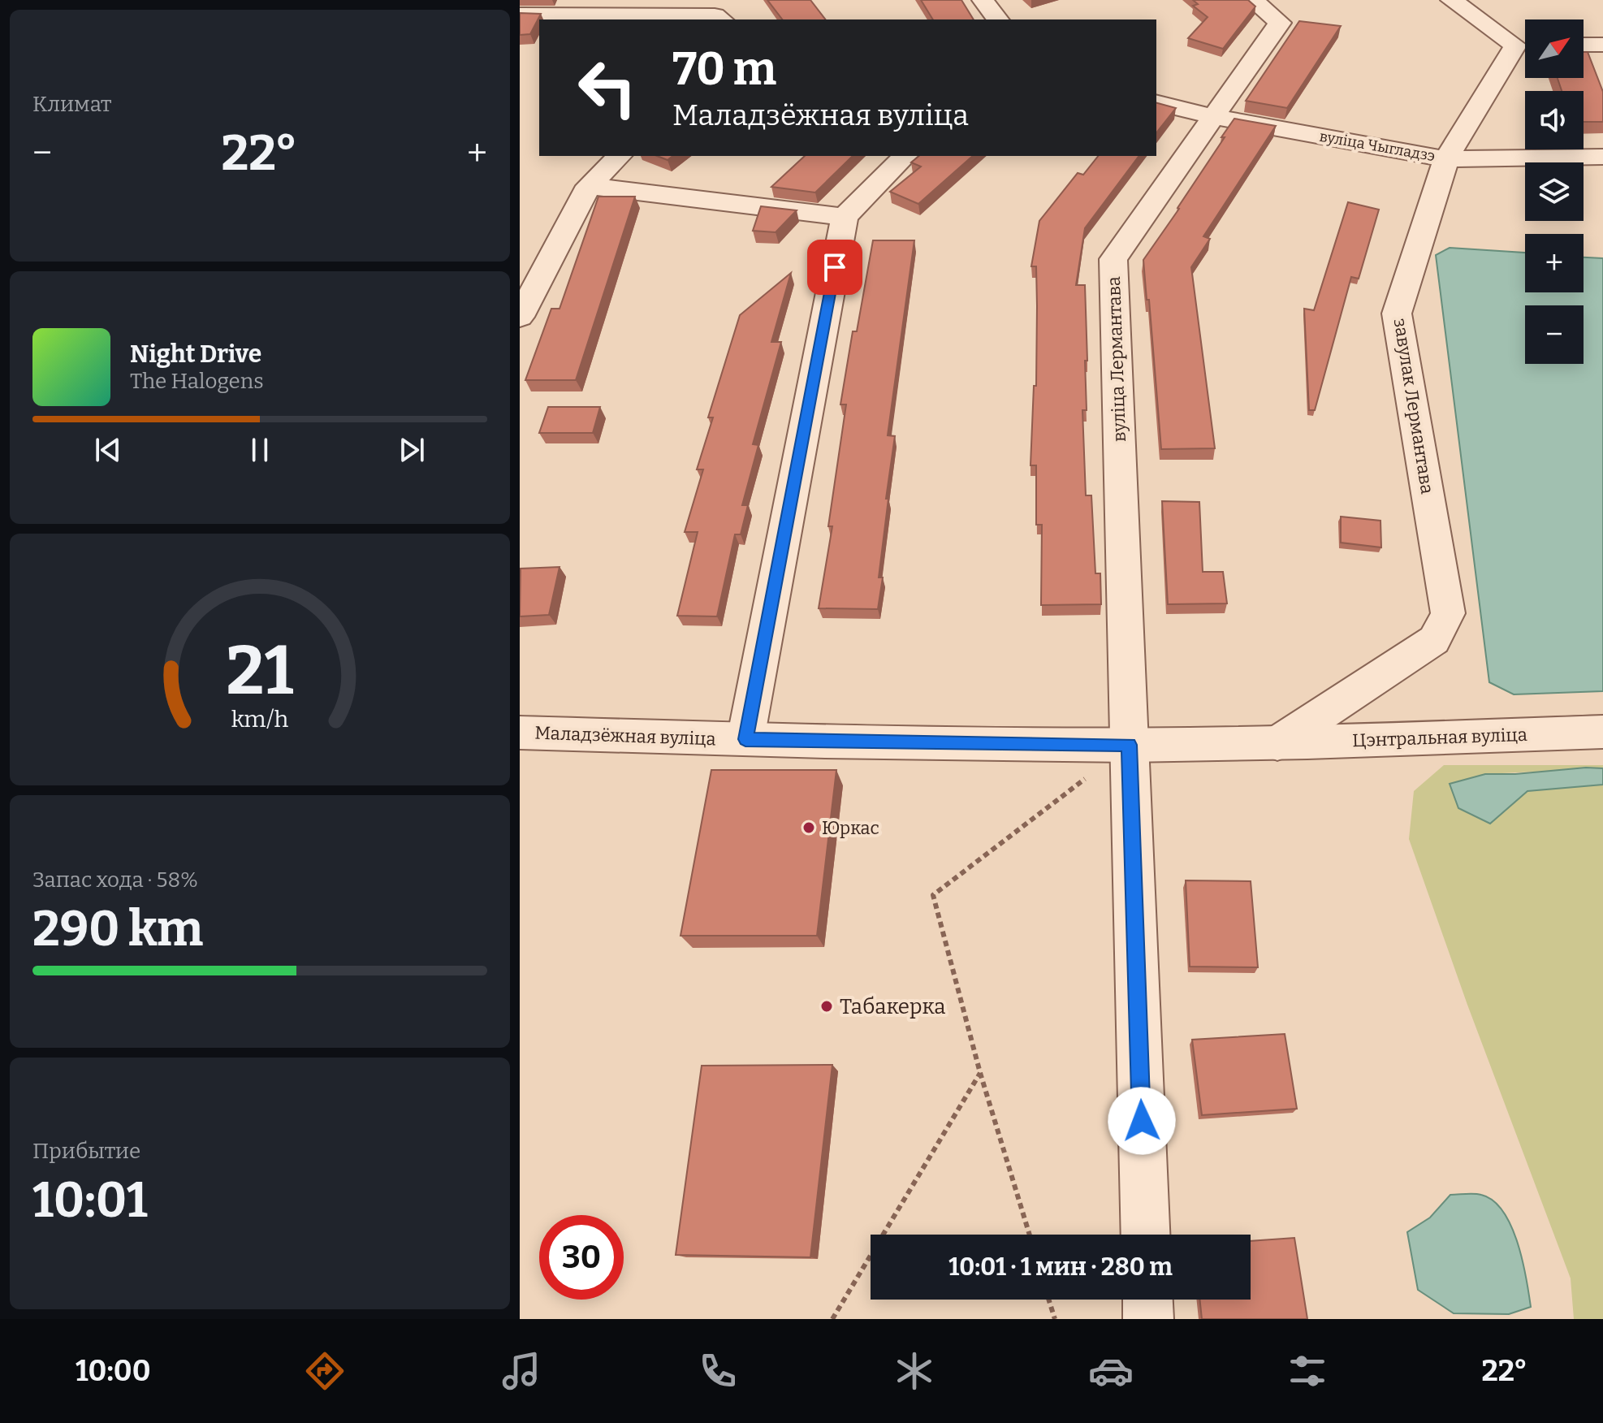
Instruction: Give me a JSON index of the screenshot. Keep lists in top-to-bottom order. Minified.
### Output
{"streets":{"street":["вуліца Чыгладзэ","вуліца Лермантава","завулак Лермантава","Маладзёжная вуліца","Цэнтральная вуліца"]},"crossings":[["вуліца Чыгладзэ","вуліца Лермантава"],["вуліца Чыгладзэ","завулак Лермантава"],["вуліца Лермантава","Маладзёжная вуліца"],["завулак Лермантава","Маладзёжная вуліца"],["завулак Лермантава","Цэнтральная вуліца"],["Маладзёжная вуліца","Цэнтральная вуліца"]],"places":["Юркас","Табакерка"],"north":"top right","page":{"tile":["Климат",["Запас хода · 58%","290 km"],["Прибытие","10:01"]],"map_buttons":["+","−"],"turn":["70 m","Маладзёжная вуліца"],"heat":["−","22°","+"],"song":["Night Drive","The Halogens"],"limit":"30","trip":"10:01 · 1 мин · 280 m","tabs":["10:00","22°"],"gauge":["21","km/h"]}}
